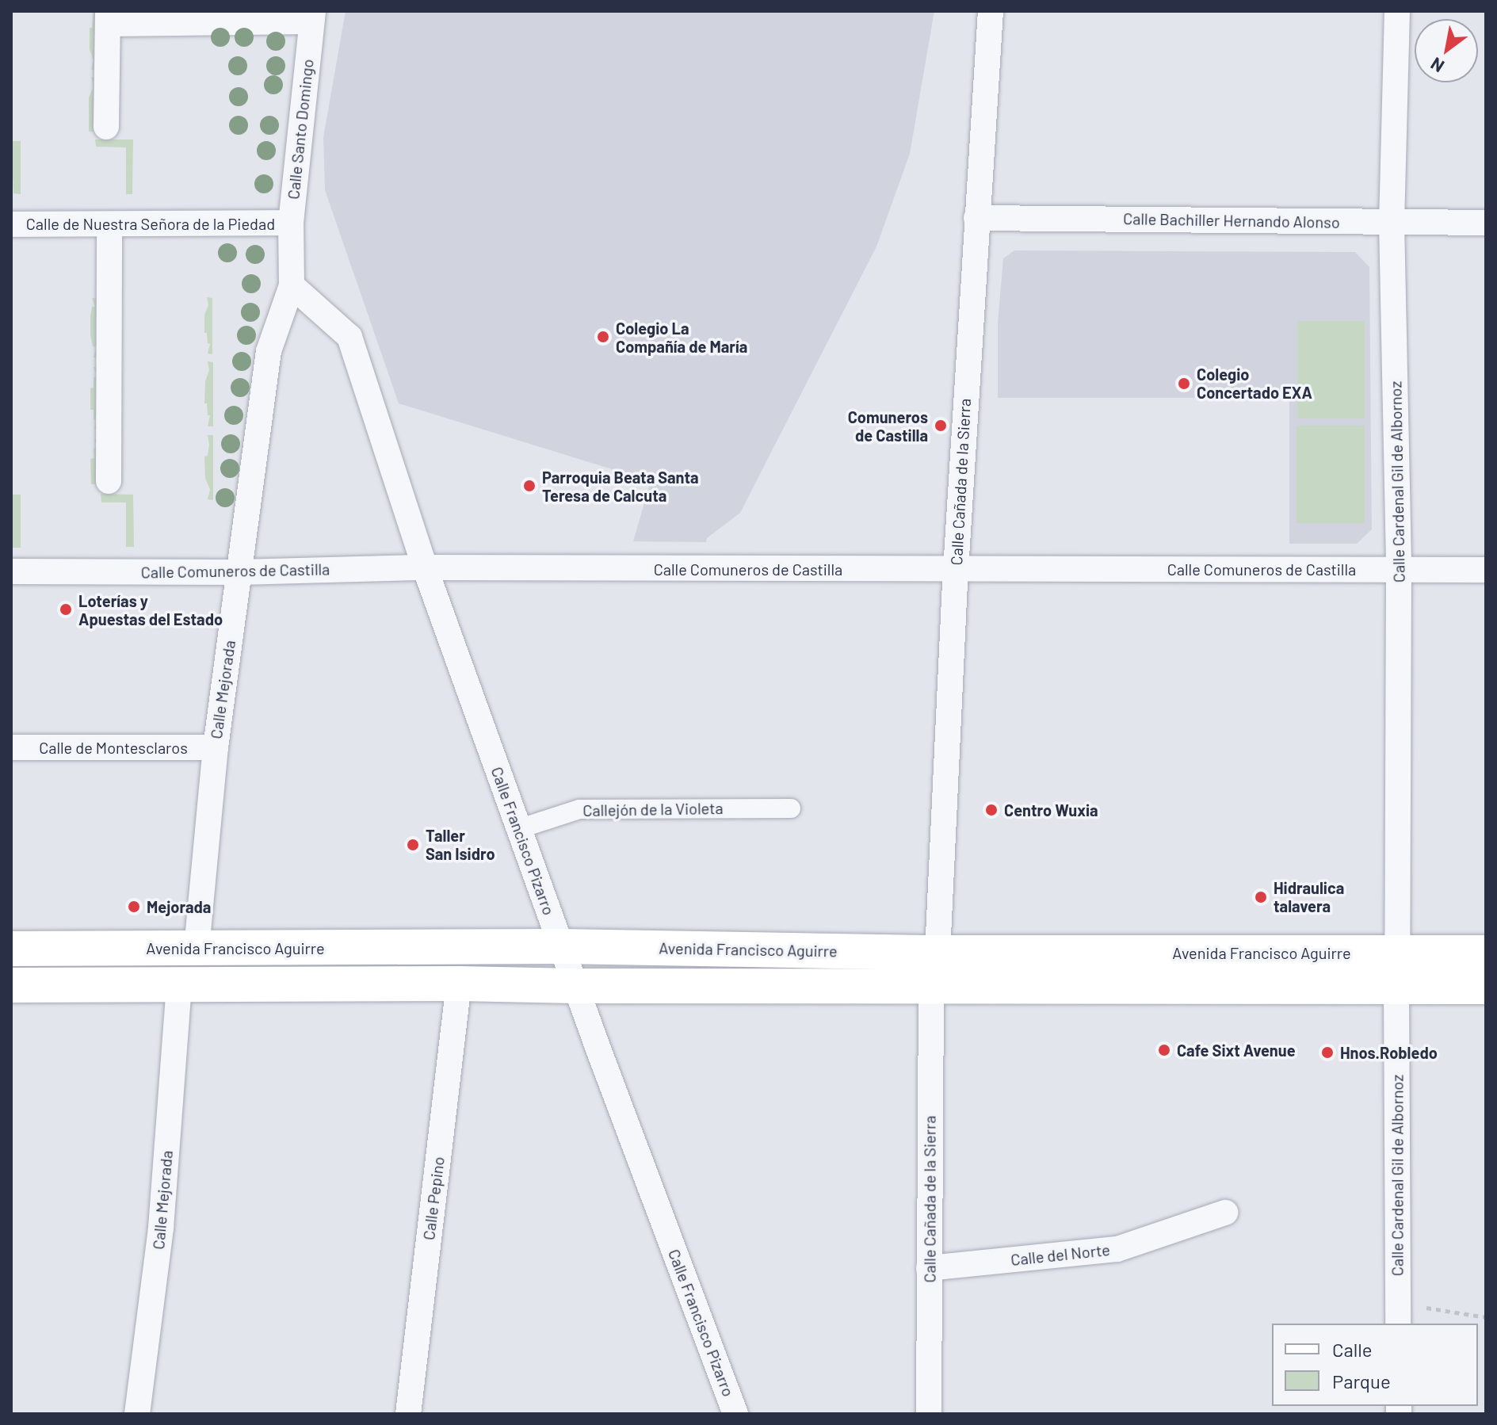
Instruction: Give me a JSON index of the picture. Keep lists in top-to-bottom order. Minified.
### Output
{"streets":{"main road":["Avenida Francisco Aguirre"],"street":["Calle Santo Domingo","Calle Bachiller Hernando Alonso","Calle de Nuestra Señora de la Piedad","Calle Cañada de la Sierra","Calle Cardenal Gil de Albornoz","Calle Comuneros de Castilla","Calle Mejorada","Calle de Montesclaros","Callejón de la Violeta","Calle Francisco Pizarro","Calle Pepino","Calle del Norte"]},"crossings":[["Calle Santo Domingo","Calle de Nuestra Señora de la Piedad"],["Calle Santo Domingo","Calle Mejorada"],["Calle Santo Domingo","Calle Francisco Pizarro"],["Calle Bachiller Hernando Alonso","Calle Cañada de la Sierra"],["Calle Bachiller Hernando Alonso","Calle Cardenal Gil de Albornoz"],["Calle Cañada de la Sierra","Calle Comuneros de Castilla"],["Calle Cañada de la Sierra","Avenida Francisco Aguirre"],["Calle Cañada de la Sierra","Calle del Norte"],["Calle Cardenal Gil de Albornoz","Calle Comuneros de Castilla"],["Calle Cardenal Gil de Albornoz","Avenida Francisco Aguirre"],["Calle Comuneros de Castilla","Calle Mejorada"],["Calle Comuneros de Castilla","Calle Francisco Pizarro"],["Calle Mejorada","Calle de Montesclaros"],["Calle Mejorada","Calle Francisco Pizarro"],["Calle Mejorada","Avenida Francisco Aguirre"],["Callejón de la Violeta","Calle Francisco Pizarro"],["Calle Francisco Pizarro","Avenida Francisco Aguirre"],["Avenida Francisco Aguirre","Calle Pepino"]],"places":["Colegio La Compañía de María","Colegio Concertado EXA","Comuneros de Castilla","Parroquia Beata Santa Teresa de Calcuta","Loterías y Apuestas del Estado","Centro Wuxia","Taller San Isidro","Hidraulica talavera","Mejorada","Cafe Sixt Avenue","Hnos.Robledo"],"legend":["Calle","Parque"],"north":"bottom left"}
